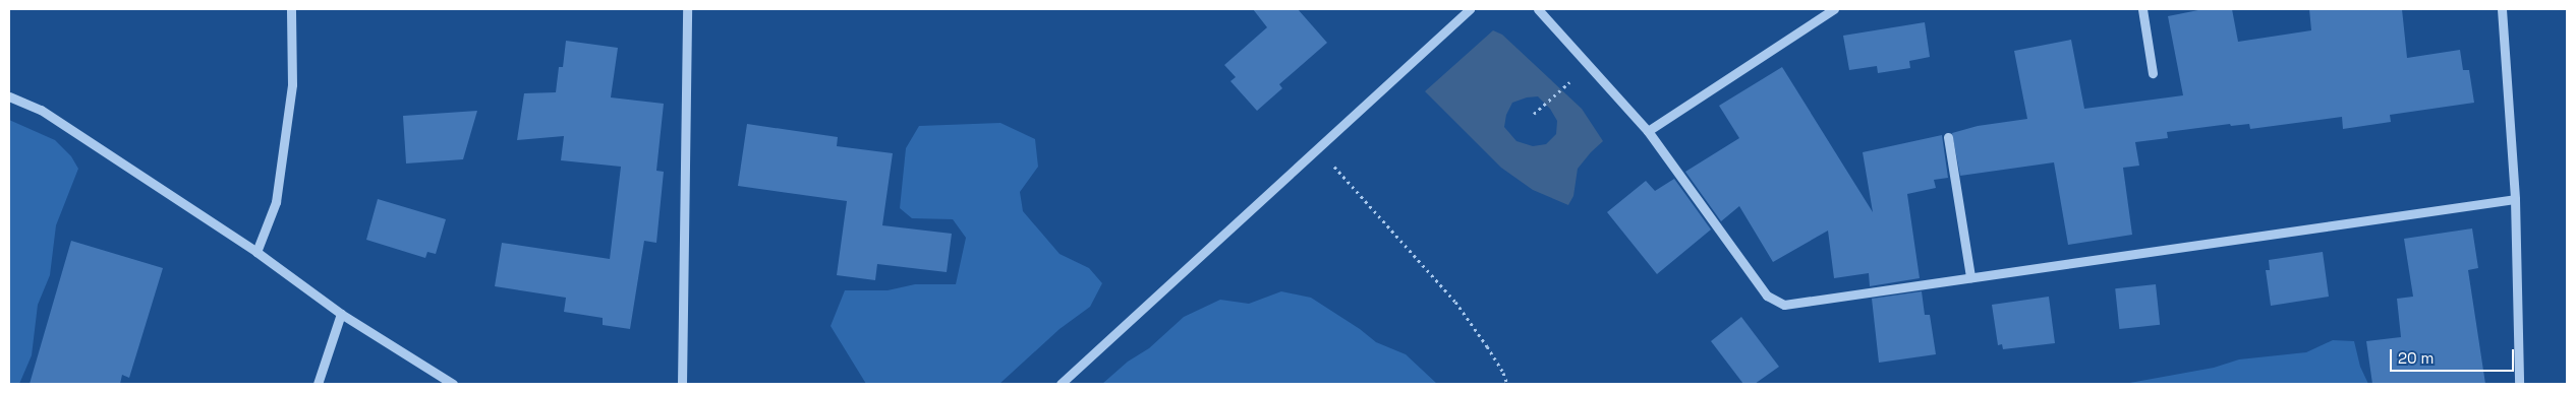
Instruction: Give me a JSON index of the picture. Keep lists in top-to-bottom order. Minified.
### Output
{"scale_bar":"20 m"}
